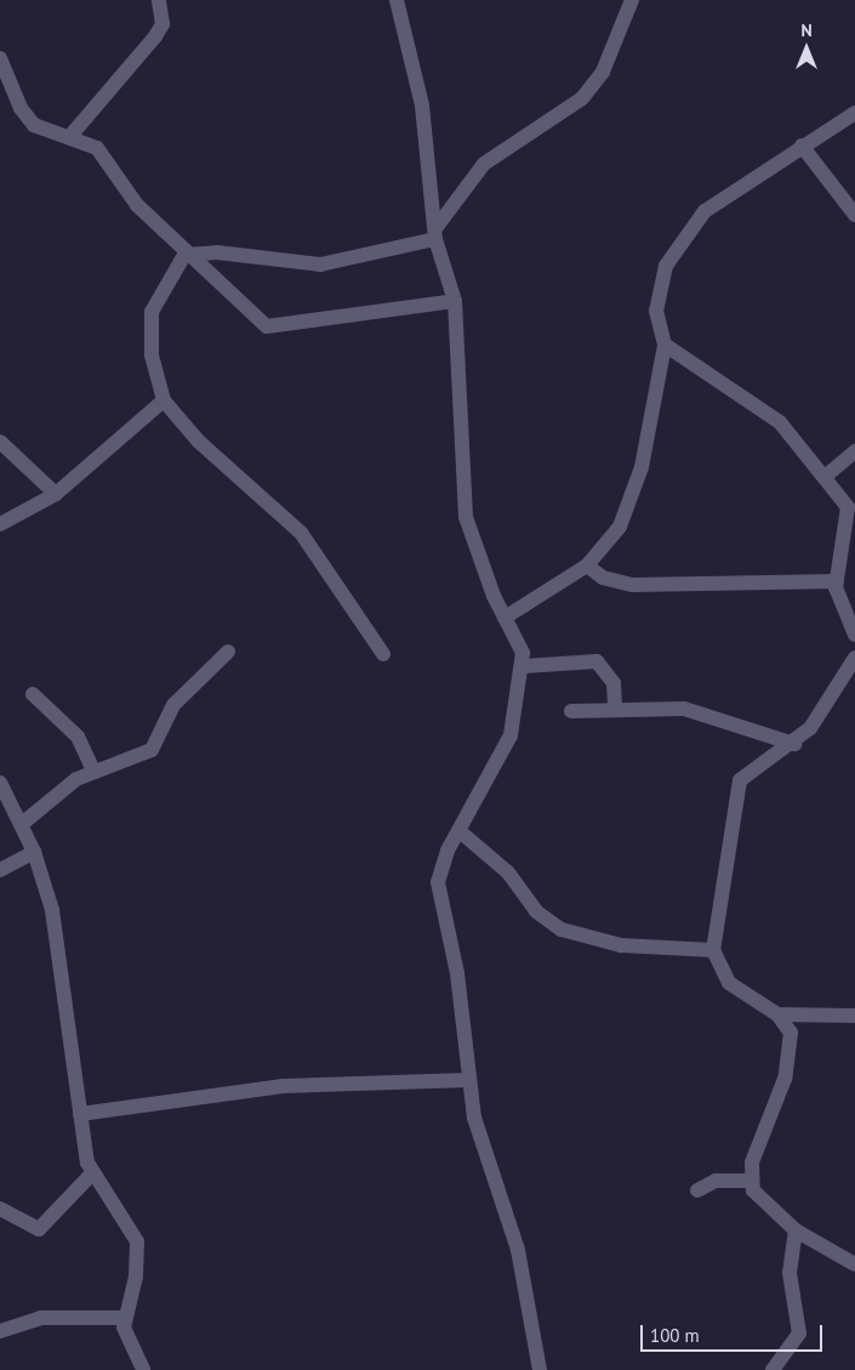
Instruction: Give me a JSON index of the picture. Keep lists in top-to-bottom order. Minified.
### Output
{"scale_bar":"100 m","north":"top"}
